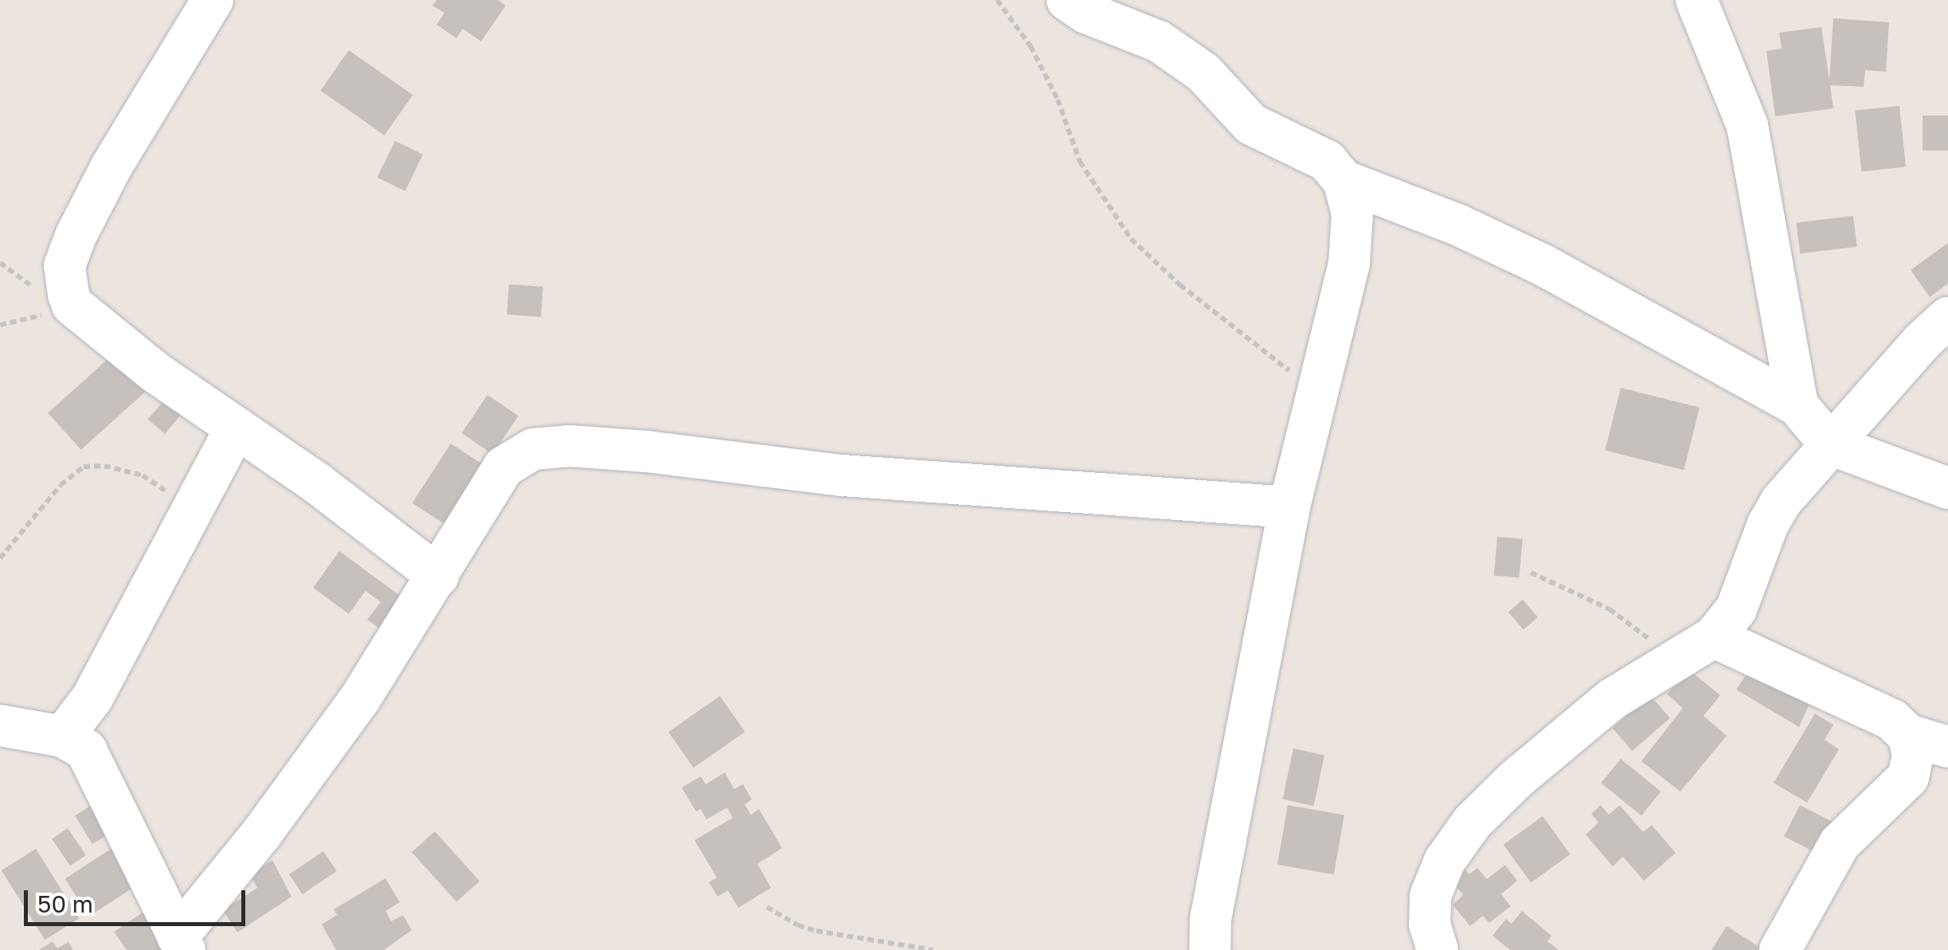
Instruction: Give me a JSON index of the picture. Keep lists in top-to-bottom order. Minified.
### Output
{"scale_bar":"50 m"}
